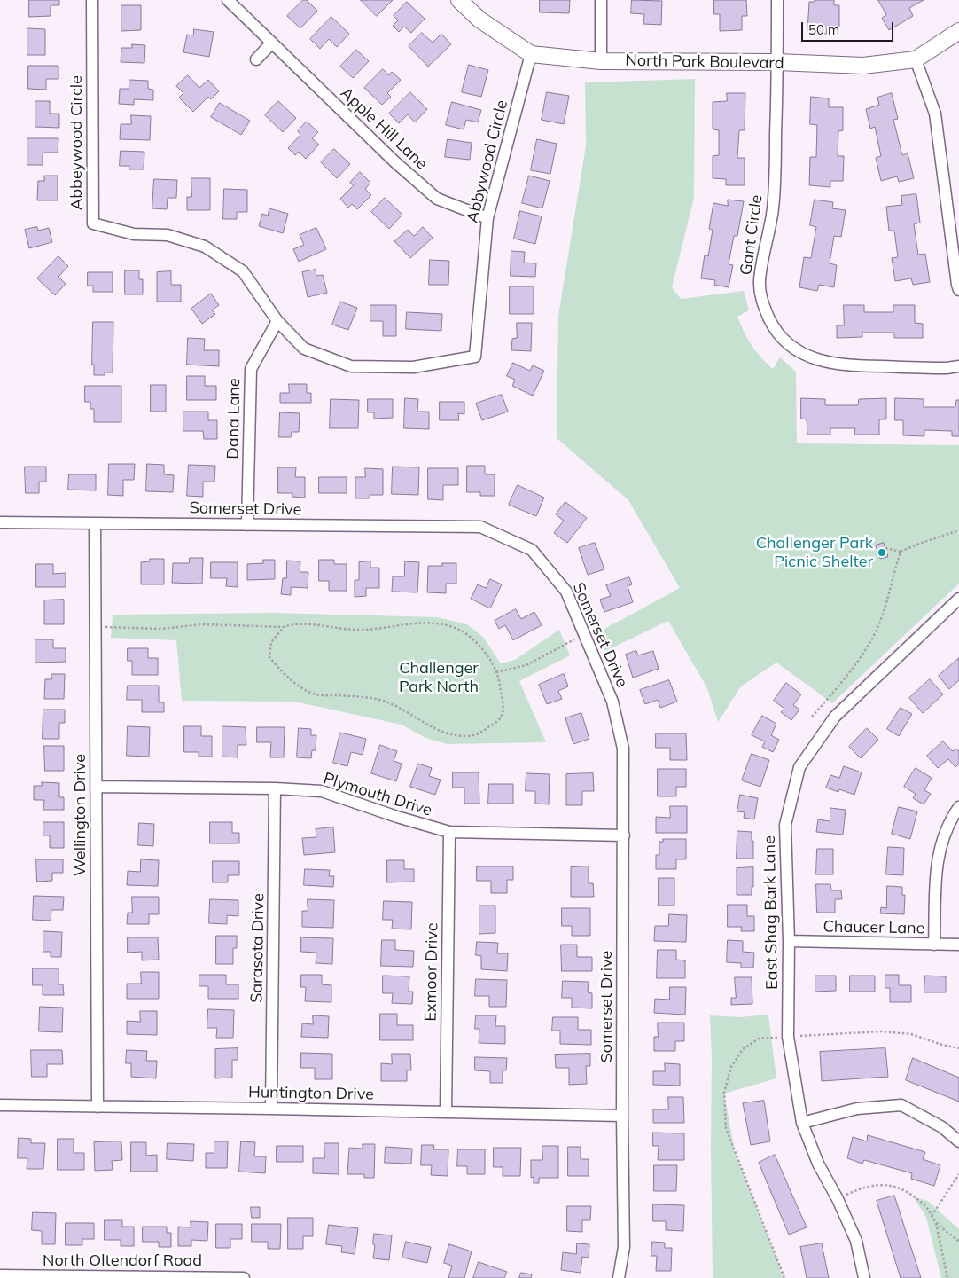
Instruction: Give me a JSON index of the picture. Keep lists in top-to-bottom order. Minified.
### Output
{"streets":{"street":["North Park Boulevard","Apple Hill Lane","Abbeywood Circle","Abbywood Circle","Gant Circle","Dana Lane","Somerset Drive","Plymouth Drive","Wellington Drive","East Shag Bark Lane","Chaucer Lane","Sarasota Drive","Exmoor Drive","Huntington Drive","North Oltendorf Road"]},"crossings":[["North Park Boulevard","Abbywood Circle"],["North Park Boulevard","Gant Circle"],["Apple Hill Lane","Abbywood Circle"],["Abbeywood Circle","Abbywood Circle"],["Abbeywood Circle","Dana Lane"],["Dana Lane","Somerset Drive"],["Somerset Drive","Plymouth Drive"],["Somerset Drive","Wellington Drive"],["Somerset Drive","Huntington Drive"],["Plymouth Drive","Wellington Drive"],["Plymouth Drive","Sarasota Drive"],["Plymouth Drive","Exmoor Drive"],["Wellington Drive","Huntington Drive"],["East Shag Bark Lane","Chaucer Lane"],["Sarasota Drive","Huntington Drive"],["Exmoor Drive","Huntington Drive"]],"parks":["Challenger Park North"],"places":["Challenger Park Picnic Shelter"],"scale_bar":"50 m"}
